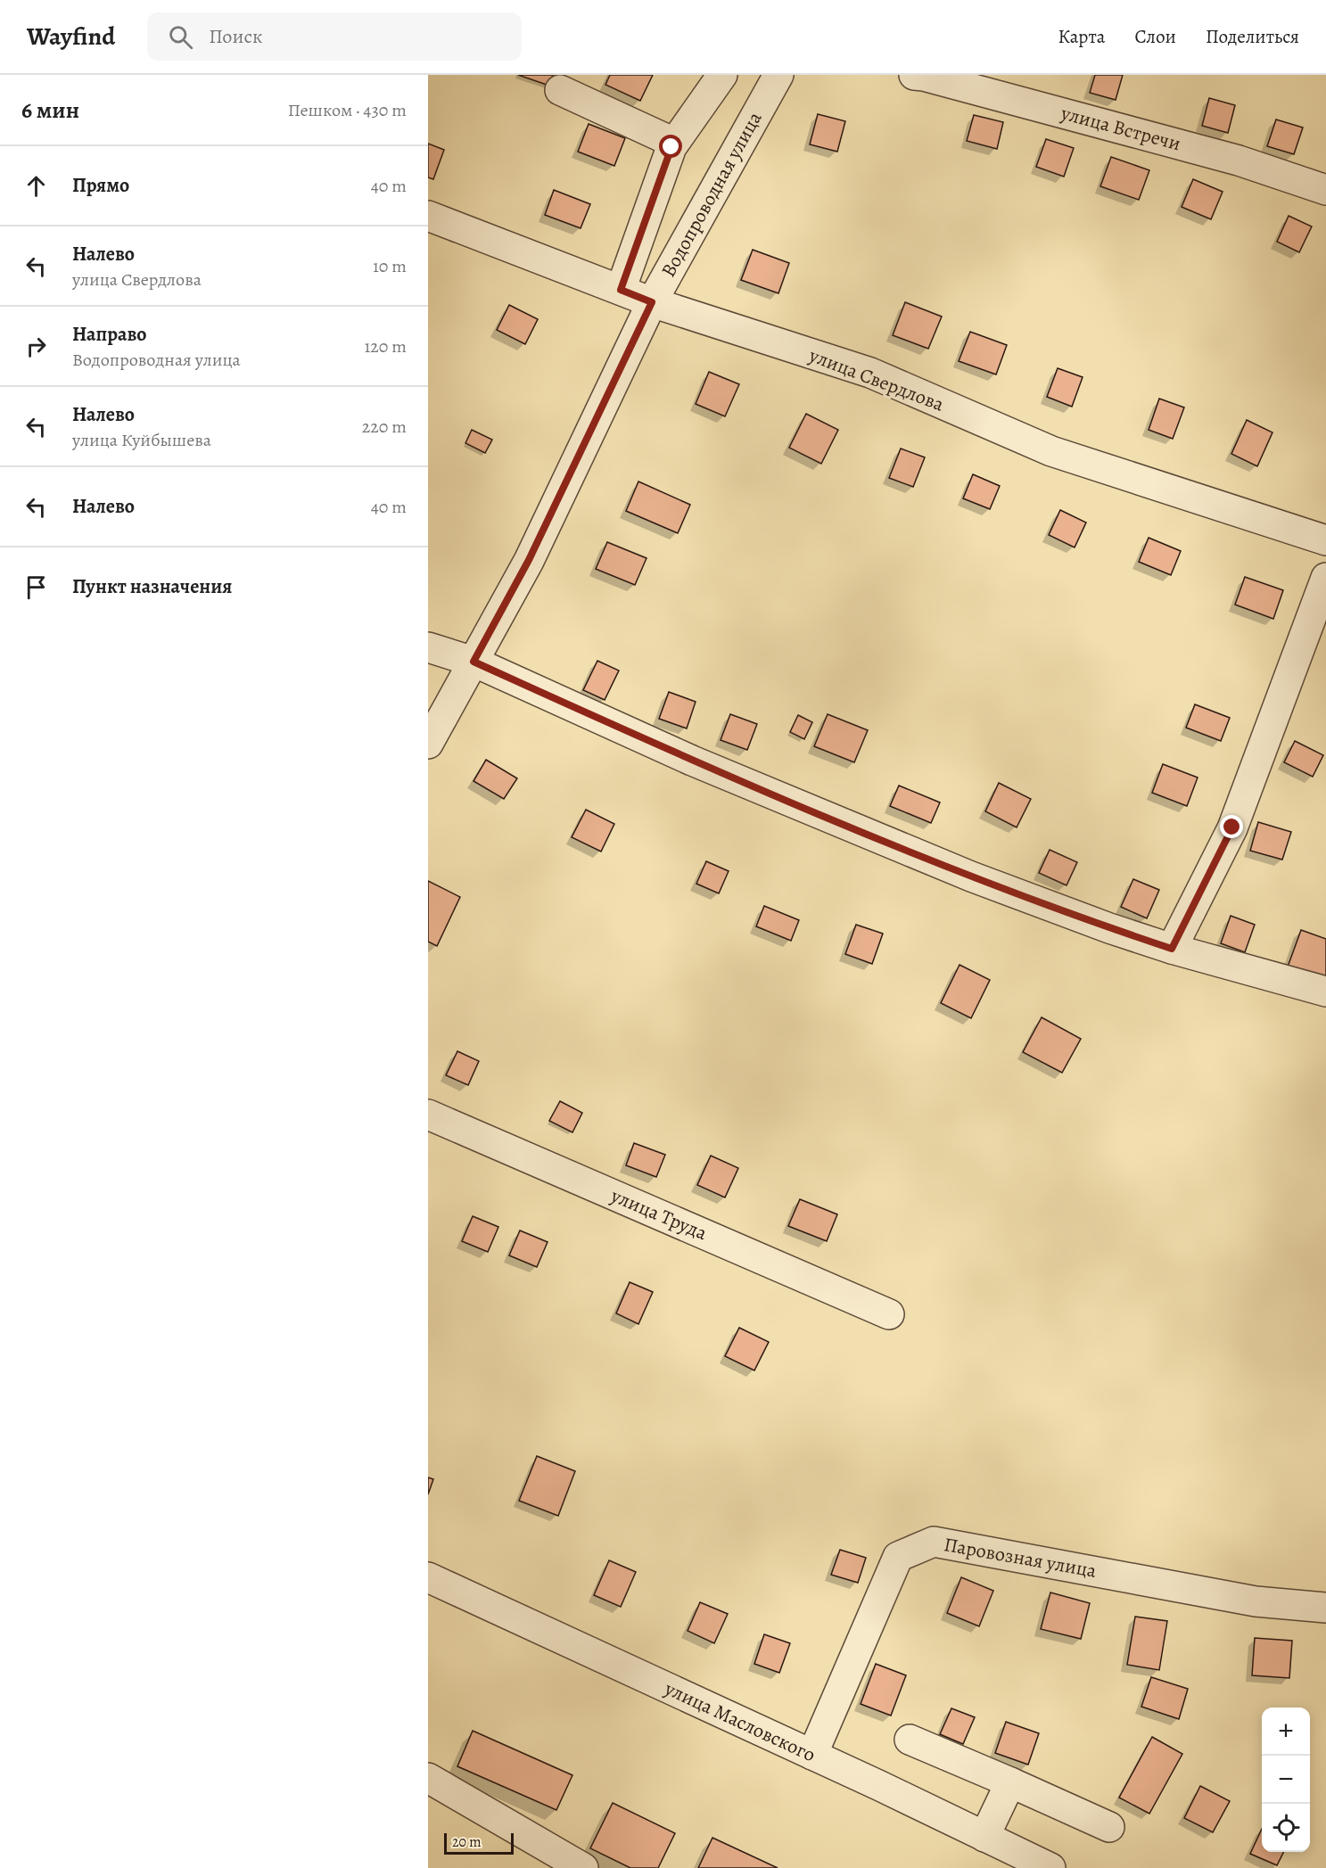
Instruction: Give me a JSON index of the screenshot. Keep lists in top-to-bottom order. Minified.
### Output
{"streets":{"street":["улица Встречи","Водопроводная улица","улица Свердлова","улица Труда","Паровозная улица","улица Масловского"]},"crossings":[["Водопроводная улица","улица Свердлова"],["Паровозная улица","улица Масловского"]],"scale_bar":"20 m","page":{"header":"Wayfind","search":"Поиск","nav":["Карта","Слои","Поделиться"],"heading":["6 мин","Пешком · 430 m"],"list":[["Прямо","40 m"],["Налево","улица Свердлова","10 m"],["Направо","Водопроводная улица","120 m"],["Налево","улица Куйбышева","220 m"],["Налево","40 m"],"Пункт назначения"],"map_buttons":["+","−"],"scale":"20 m"}}
